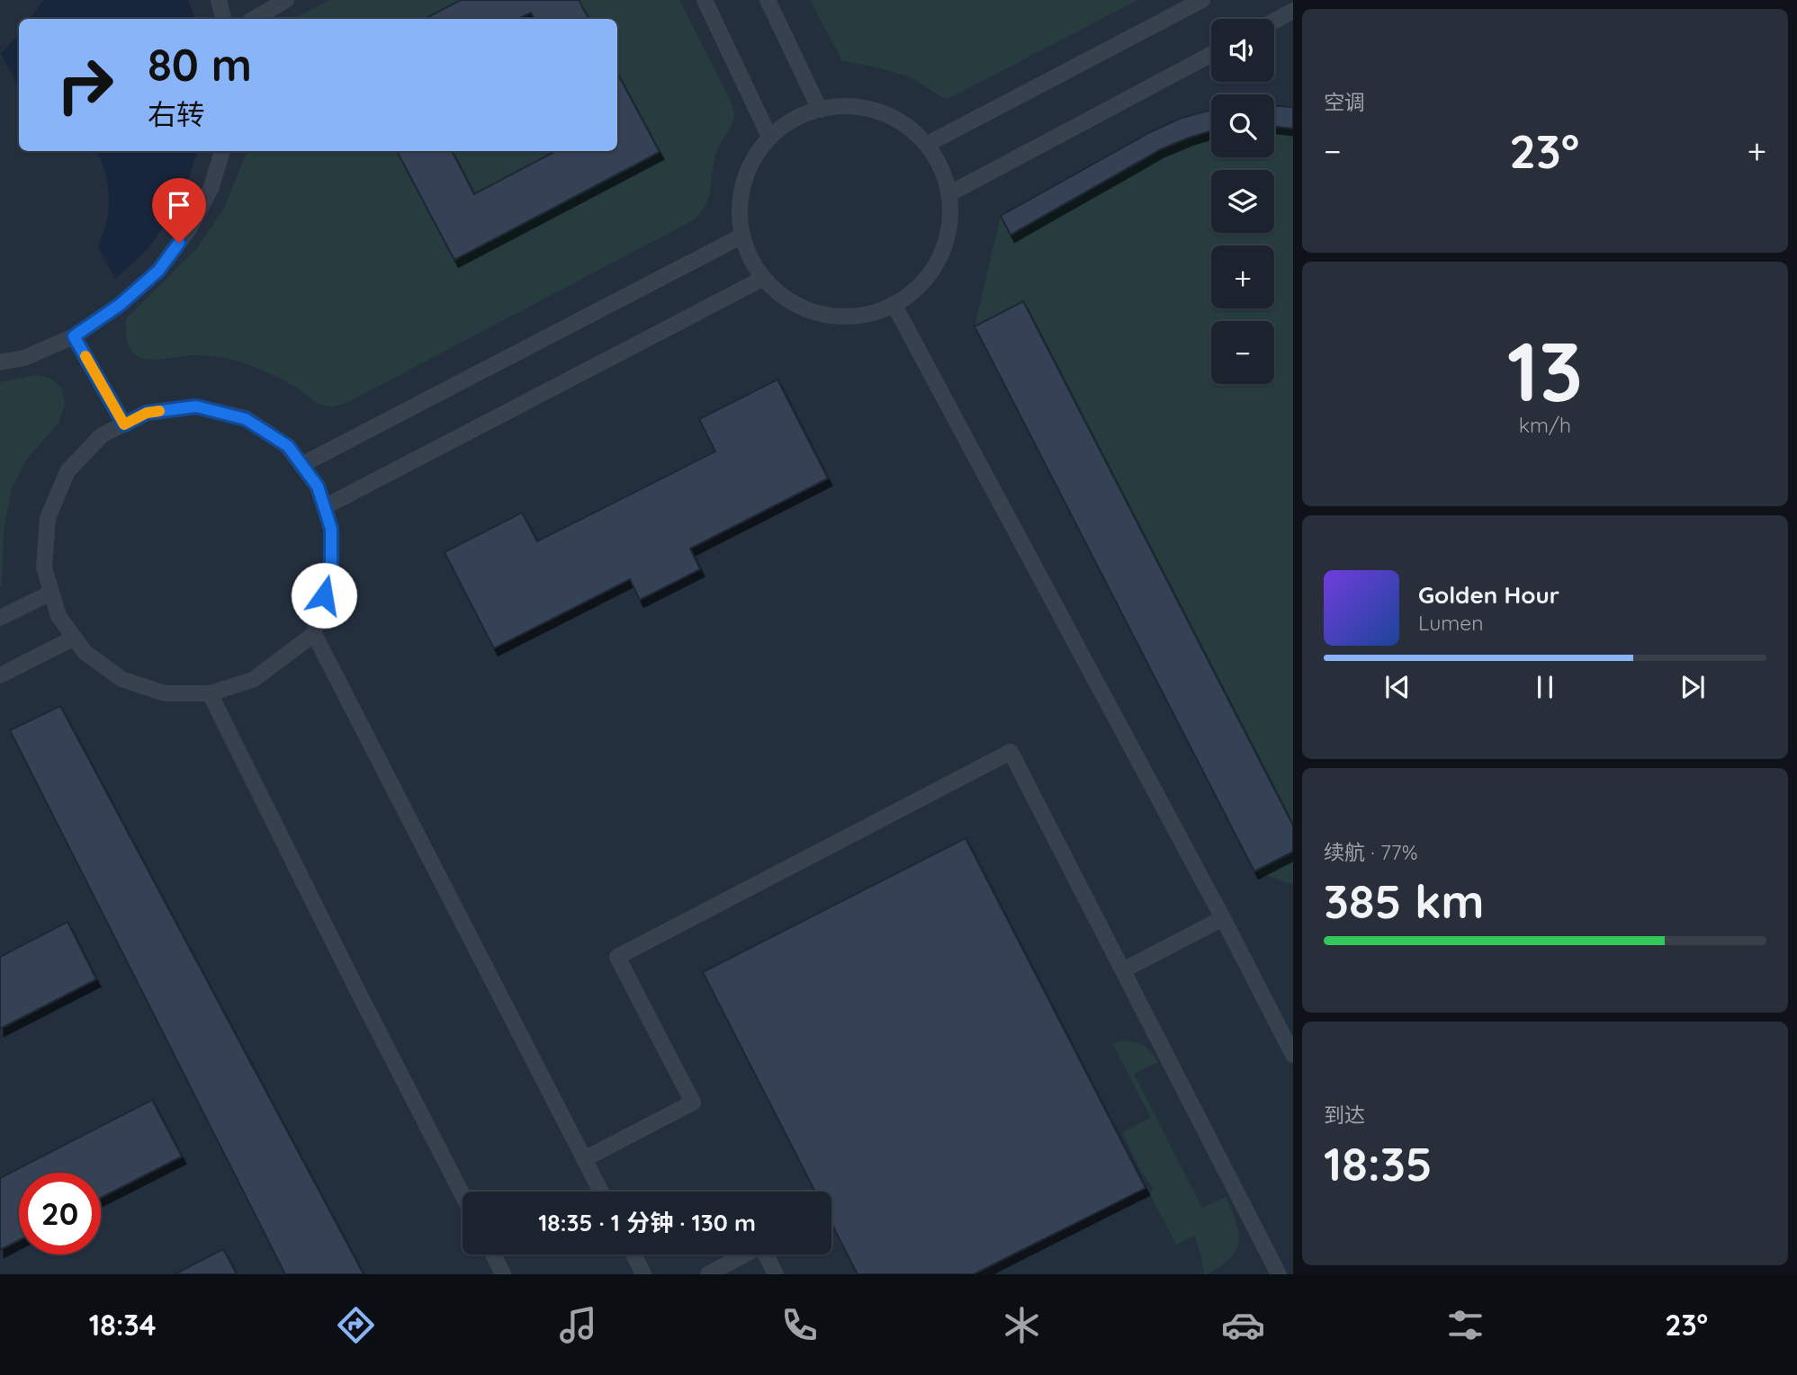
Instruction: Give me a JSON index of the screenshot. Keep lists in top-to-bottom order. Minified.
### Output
{"page":{"tile":["空调",["13","km/h"],["续航 · 77%","385 km"],["到达","18:35"]],"map_buttons":["+","−"],"turn":["80 m","右转"],"heat":["−","23°","+"],"song":["Golden Hour","Lumen"],"limit":"20","trip":"18:35 · 1 分钟 · 130 m","tabs":["18:34","23°"]}}
